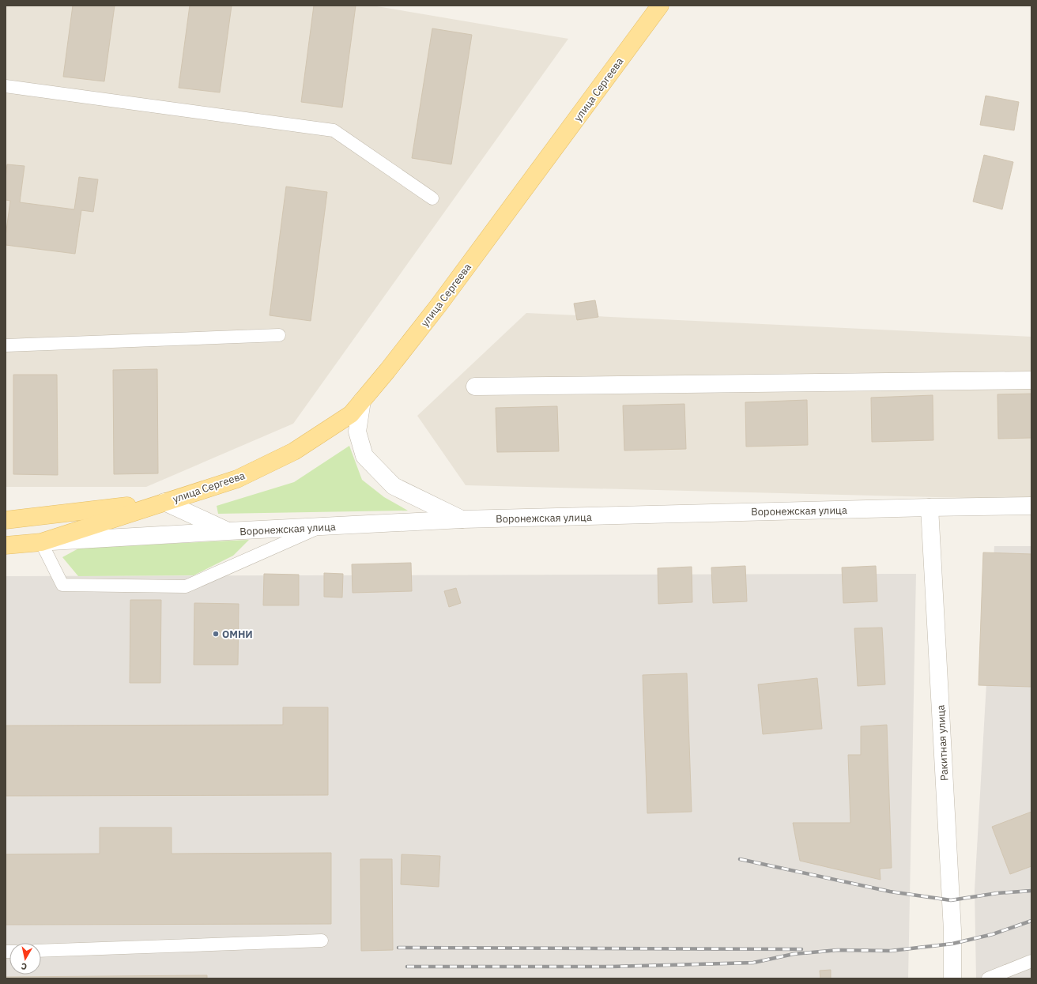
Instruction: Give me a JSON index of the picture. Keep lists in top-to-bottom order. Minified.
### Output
{"streets":{"main road":["улица Сергеева"],"street":["Воронежская улица","Ракитная улица"]},"crossings":[["улица Сергеева","Воронежская улица"],["Воронежская улица","Ракитная улица"]],"places":["ОМНИ"],"north":"bottom"}
